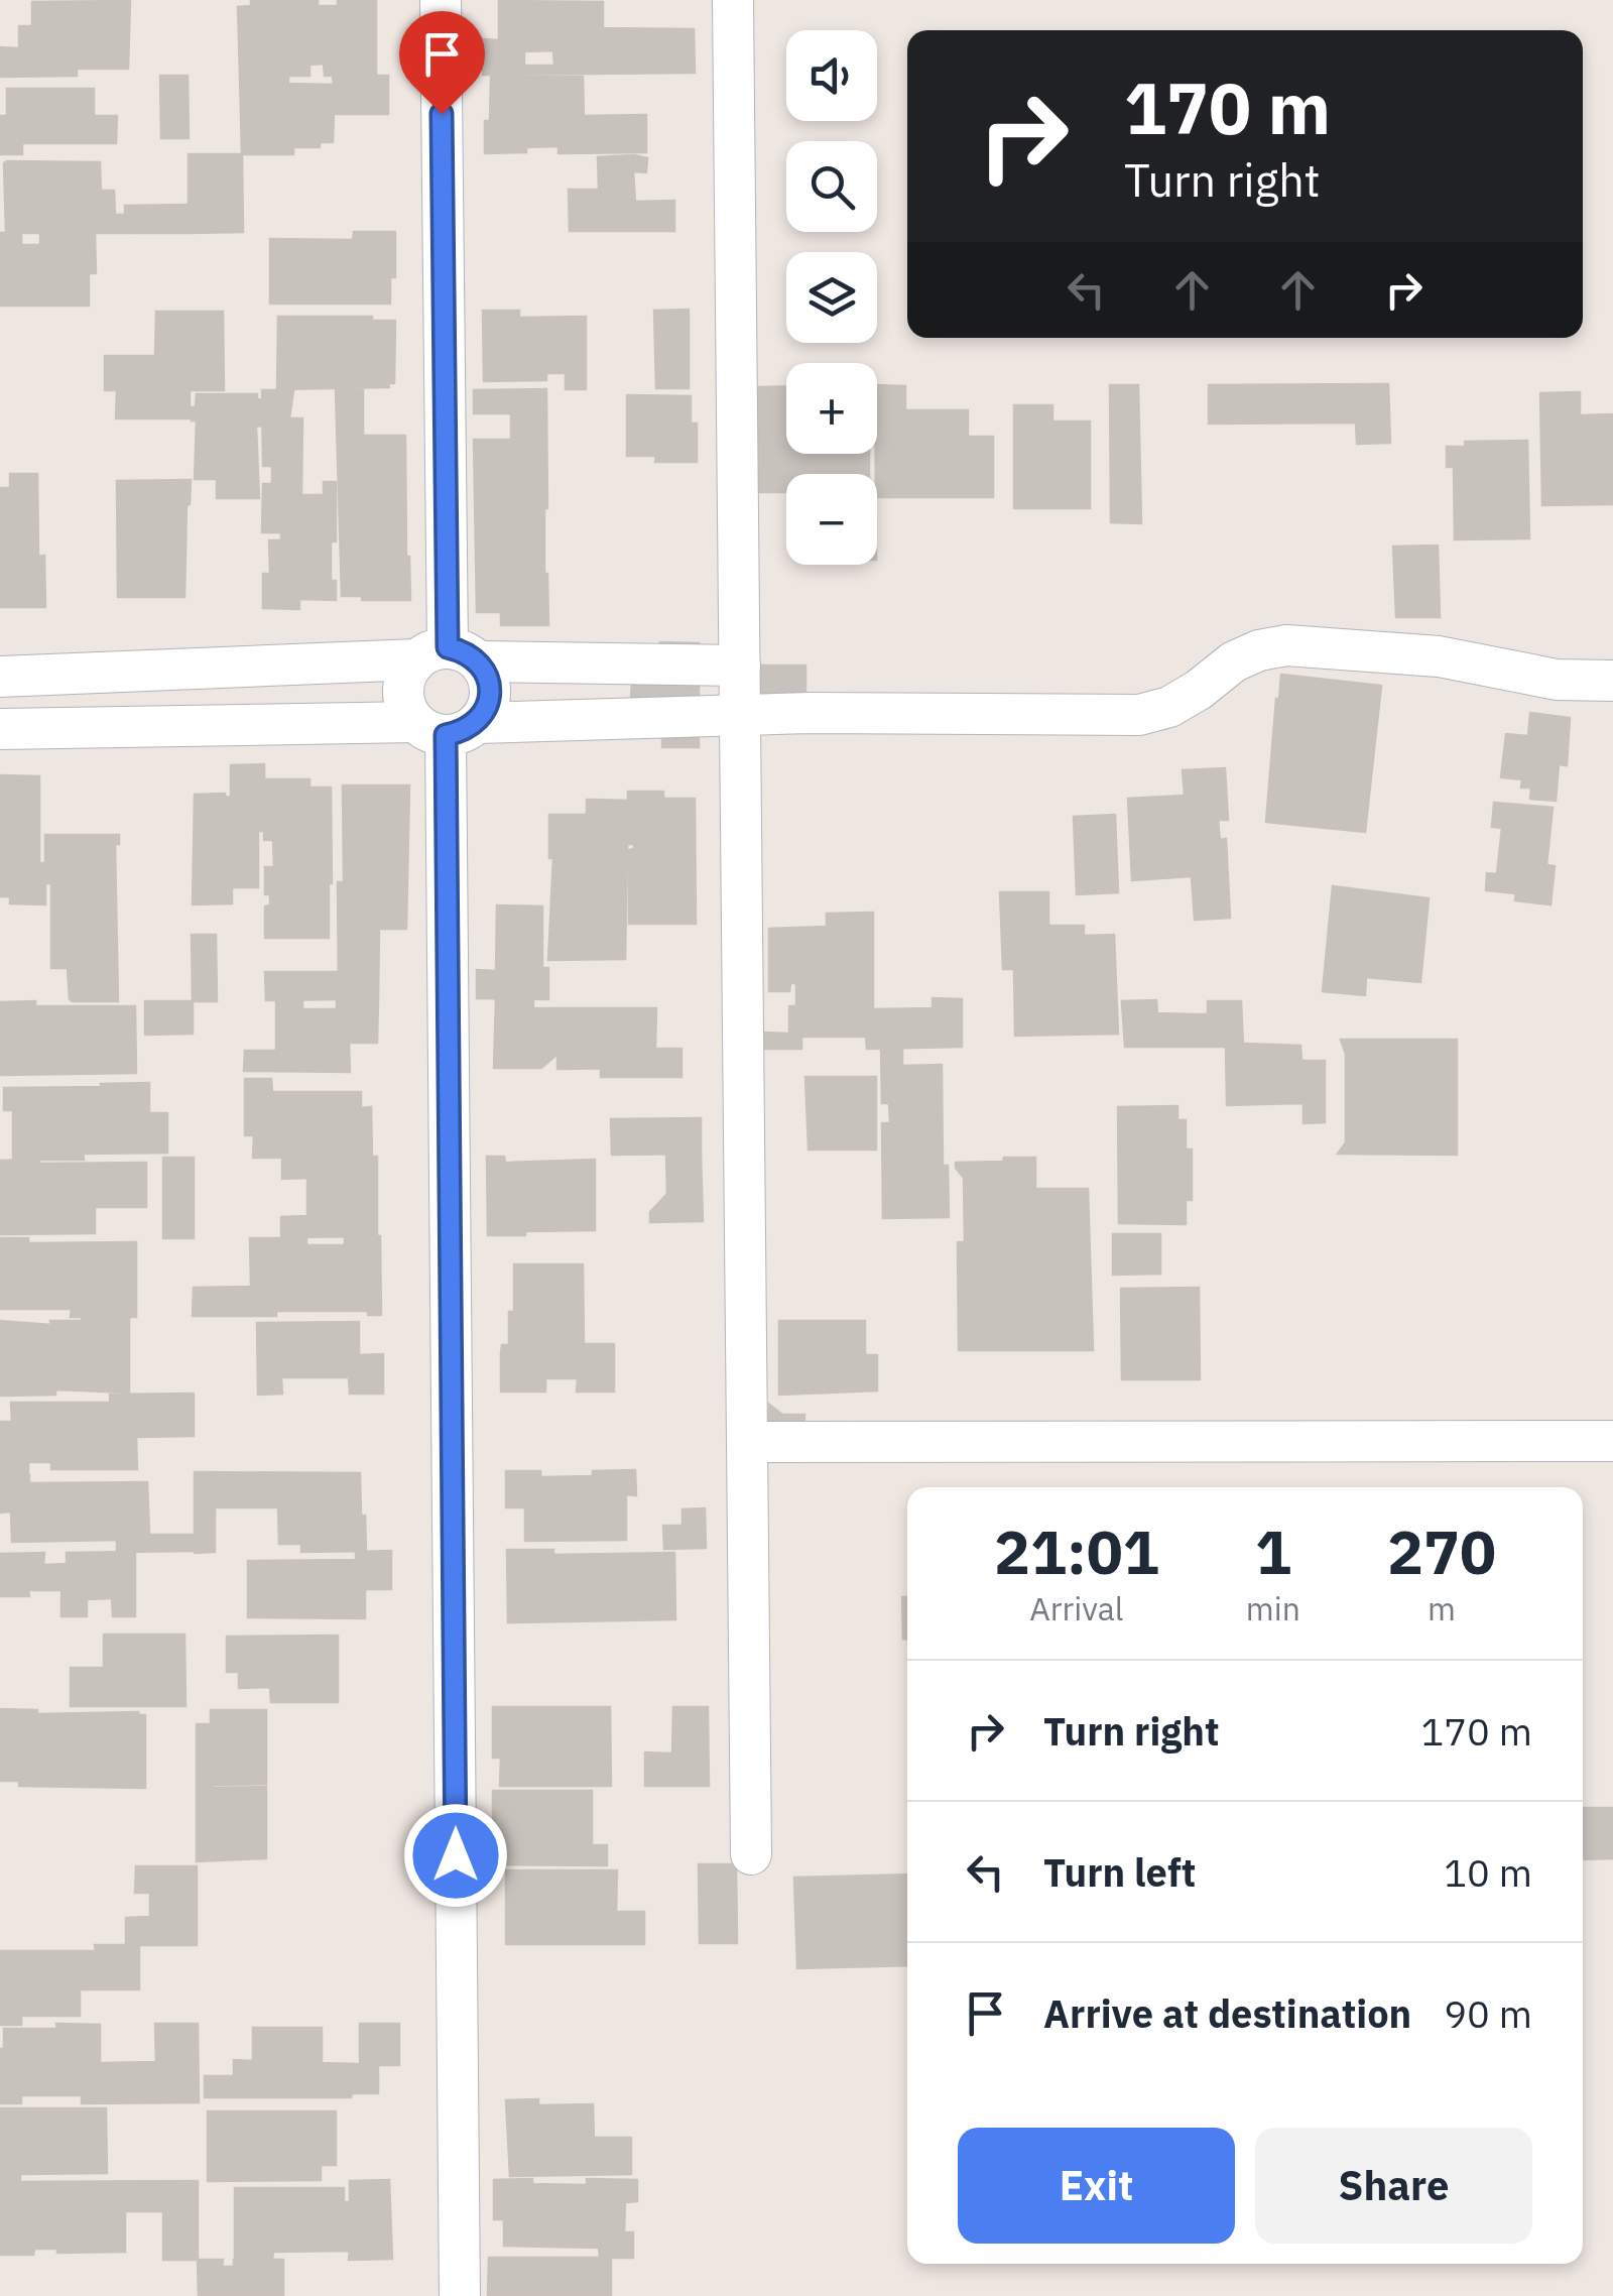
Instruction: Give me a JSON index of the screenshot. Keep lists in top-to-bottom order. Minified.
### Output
{"page":{"map_buttons":["+","−"],"turn":["170 m","Turn right"],"eta":["21:01","Arrival","1","min","270","m"],"list":[{"name":"Turn right","value":"170 m"},{"name":"Turn left","value":"10 m"},{"name":"Arrive at destination","value":"90 m"}],"buttons":["Exit","Share"]}}
